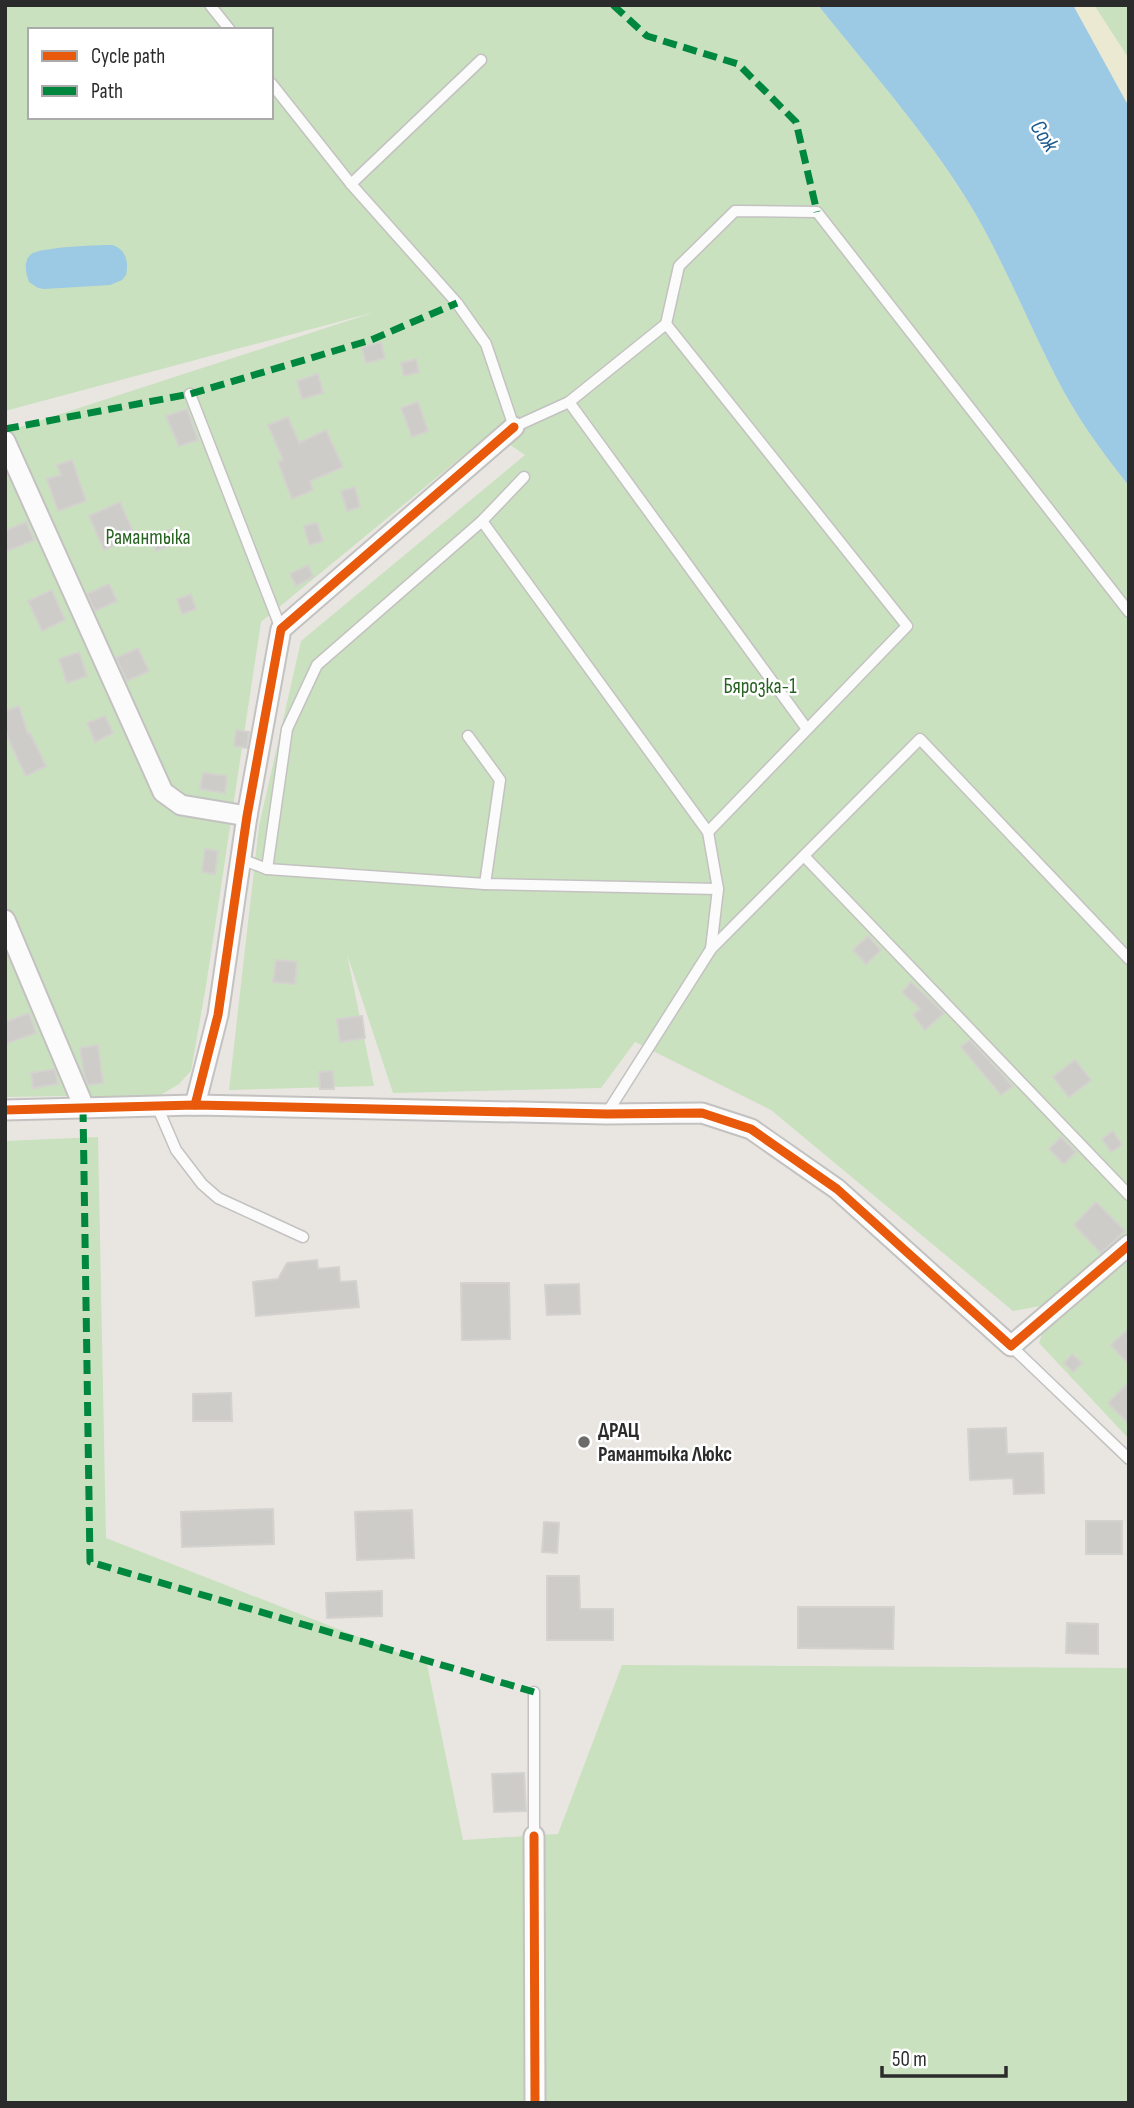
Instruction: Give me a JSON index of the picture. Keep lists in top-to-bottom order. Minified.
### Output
{"water":["Сож"],"parks":["Рамантыка","Бярозка-1"],"places":["ДРАЦ Рамантыка Люкс"],"legend":["Cycle path","Path"],"scale_bar":"50 m"}
